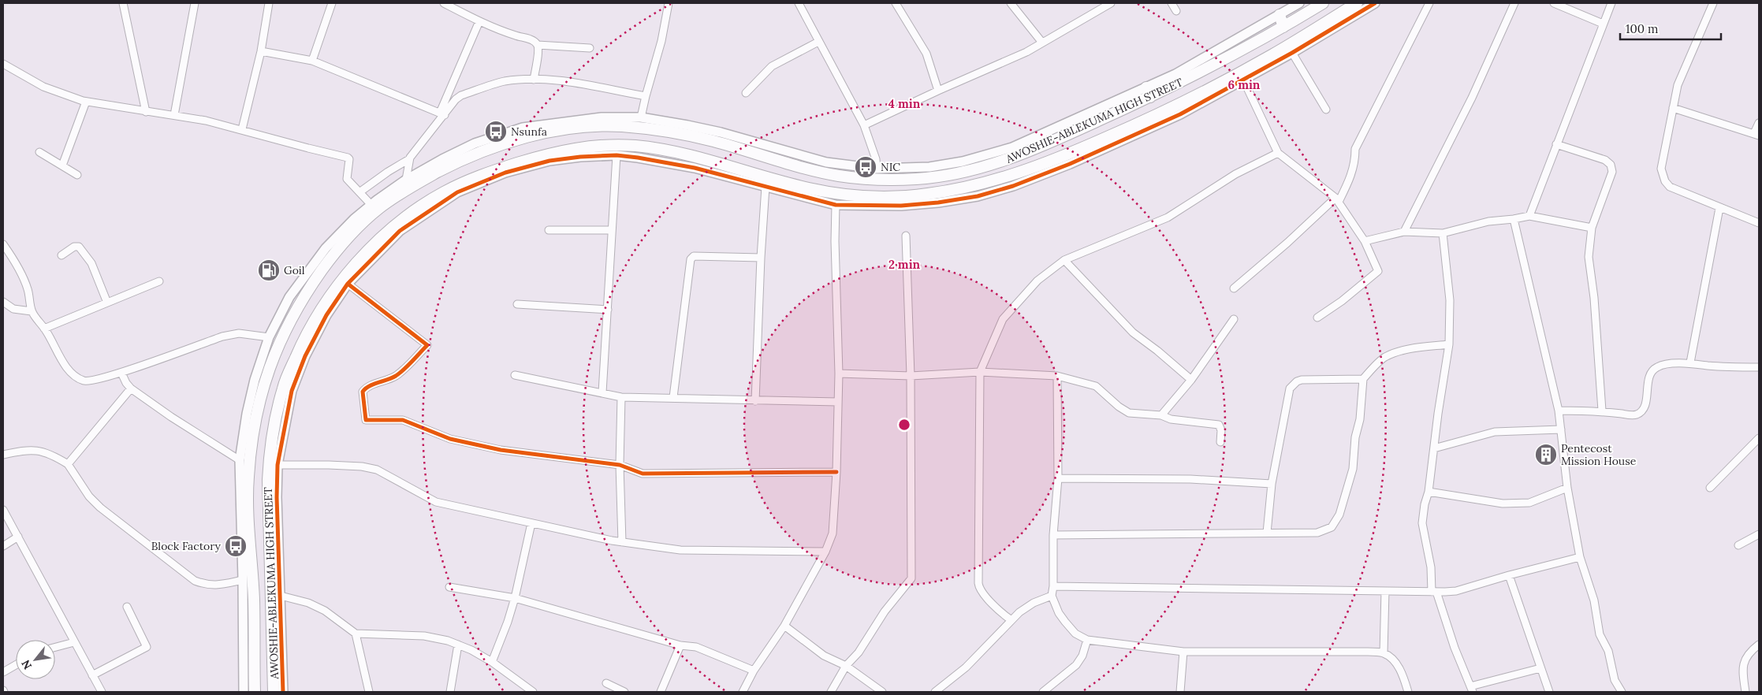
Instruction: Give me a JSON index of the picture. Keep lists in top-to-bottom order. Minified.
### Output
{"streets":{"main road":["AWOSHIE-ABLEKUMA HIGH STREET"]},"places":{"bus stop":["Nsunfa","NIC","Block Factory"],"fuel station":["Goil"],"building":["Pentecost Mission House"]},"scale_bar":"100 m","north":"bottom left","rings":["6 min","4 min","2 min"]}
